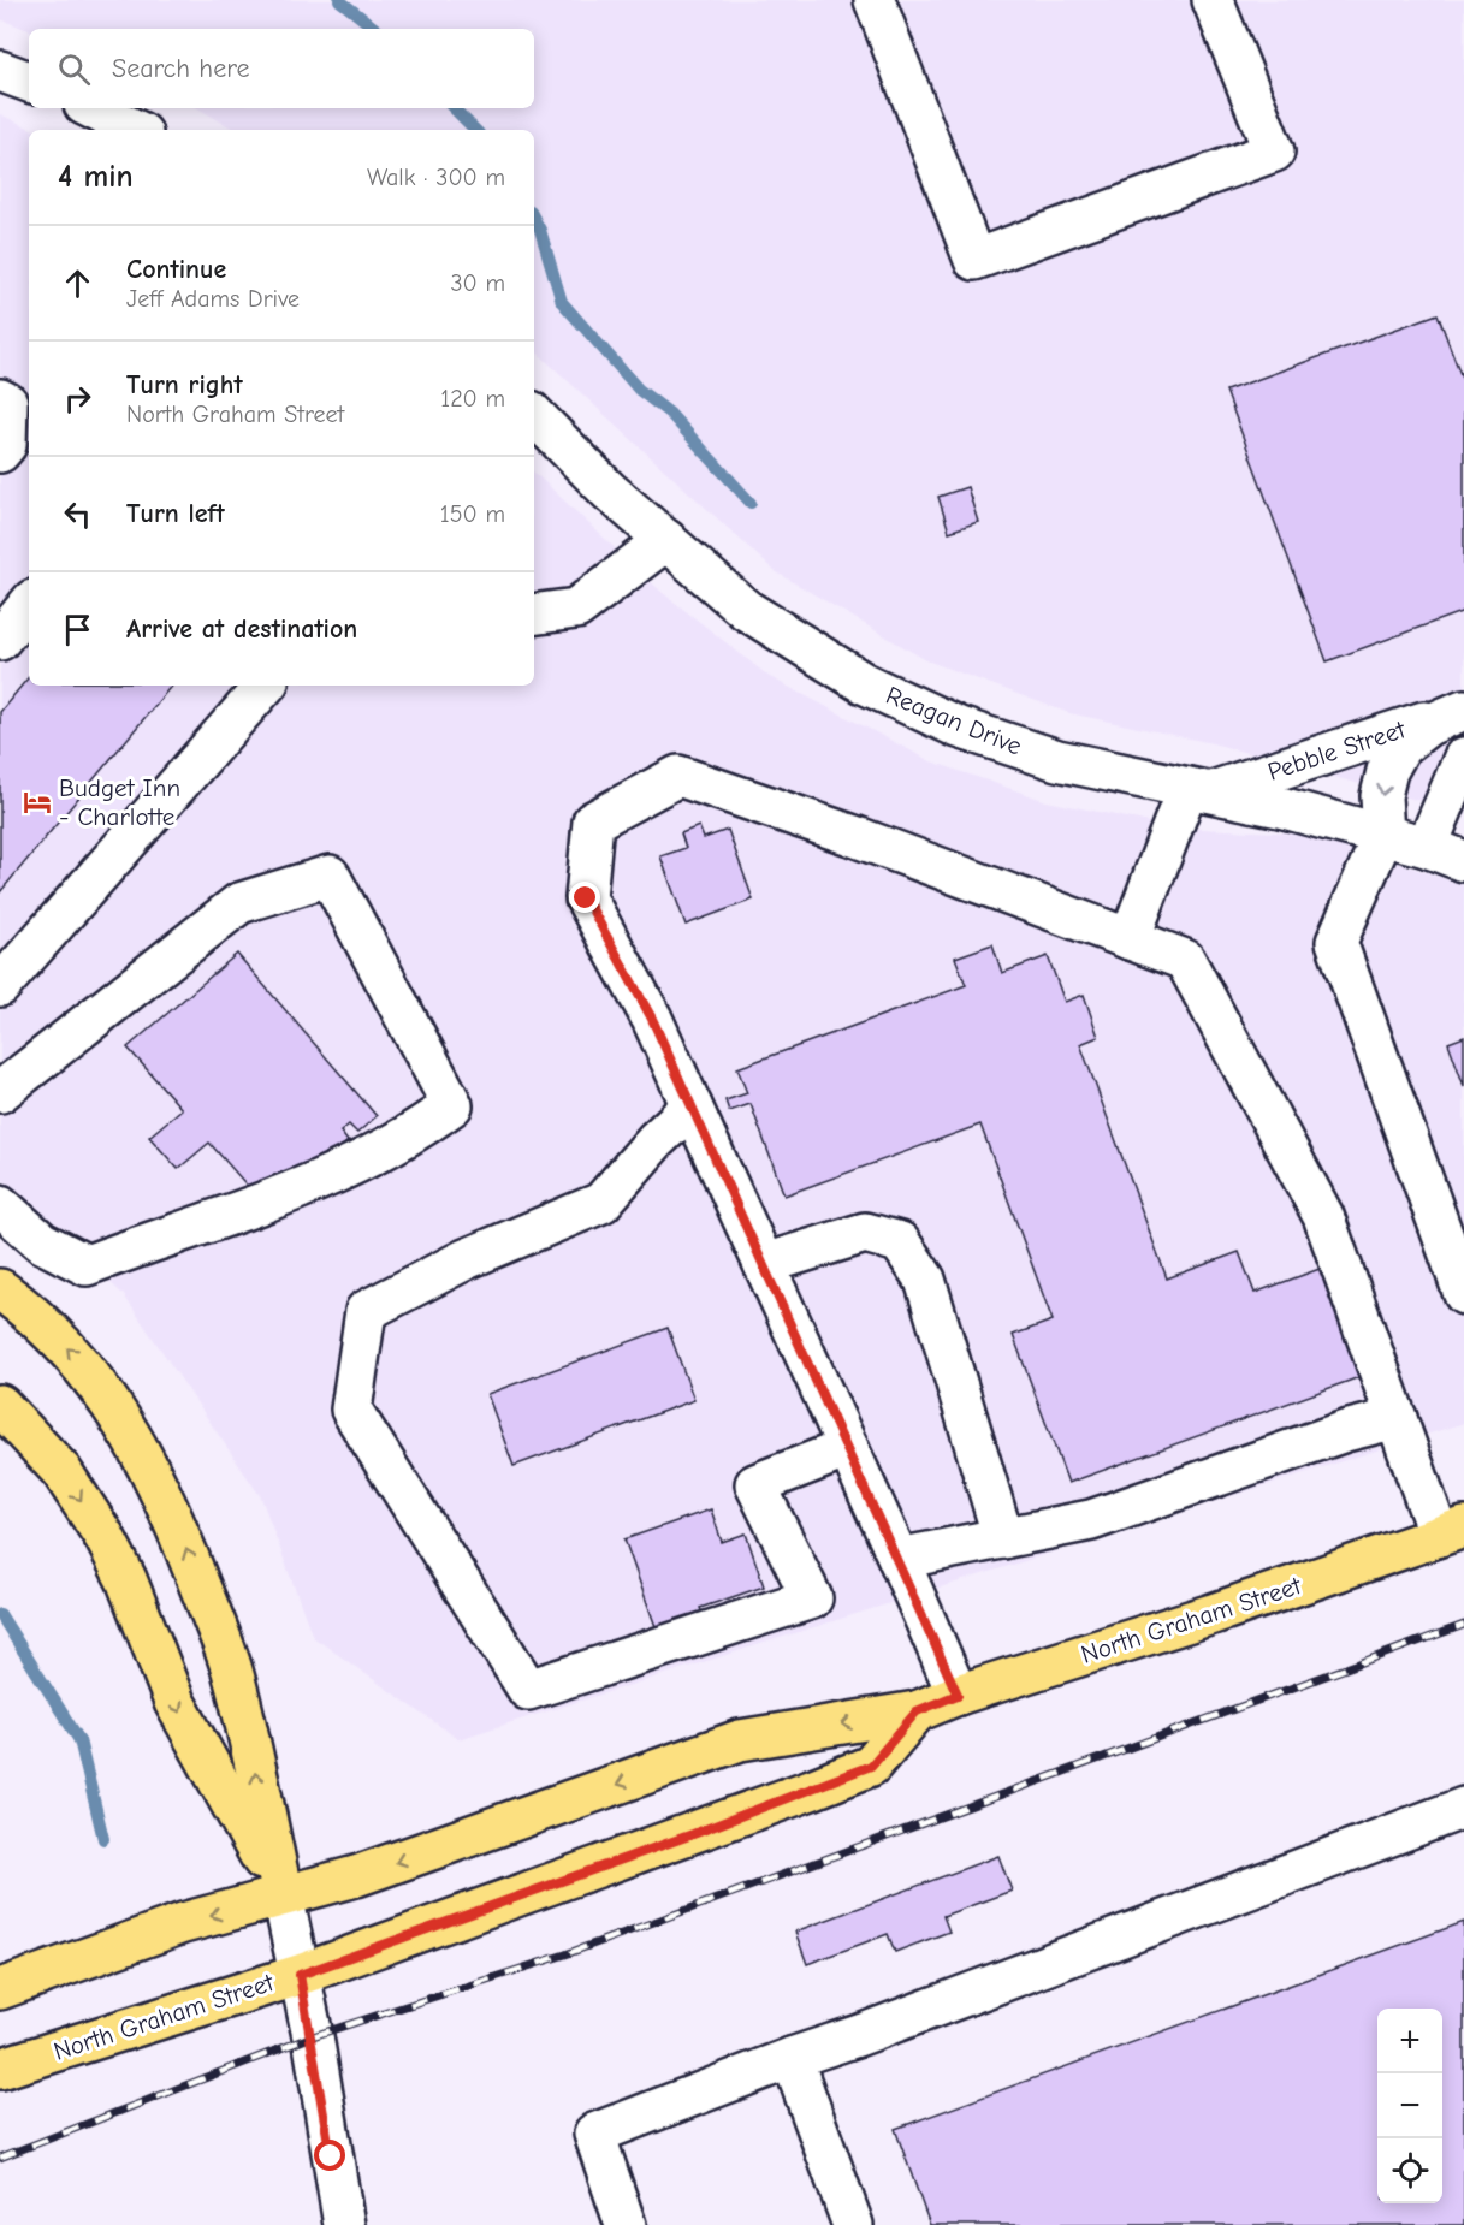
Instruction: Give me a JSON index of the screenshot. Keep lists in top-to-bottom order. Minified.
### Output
{"streets":{"main road":["North Graham Street"],"street":["Reagan Drive","Pebble Street"]},"crossings":[["Reagan Drive","Pebble Street"]],"places":{"hotel":["Budget Inn - Charlotte"]},"page":{"search":"Search here","heading":["4 min","Walk · 300 m"],"list":[["Continue","Jeff Adams Drive","30 m"],["Turn right","North Graham Street","120 m"],["Turn left","150 m"],"Arrive at destination"],"map_buttons":["+","−"]}}
